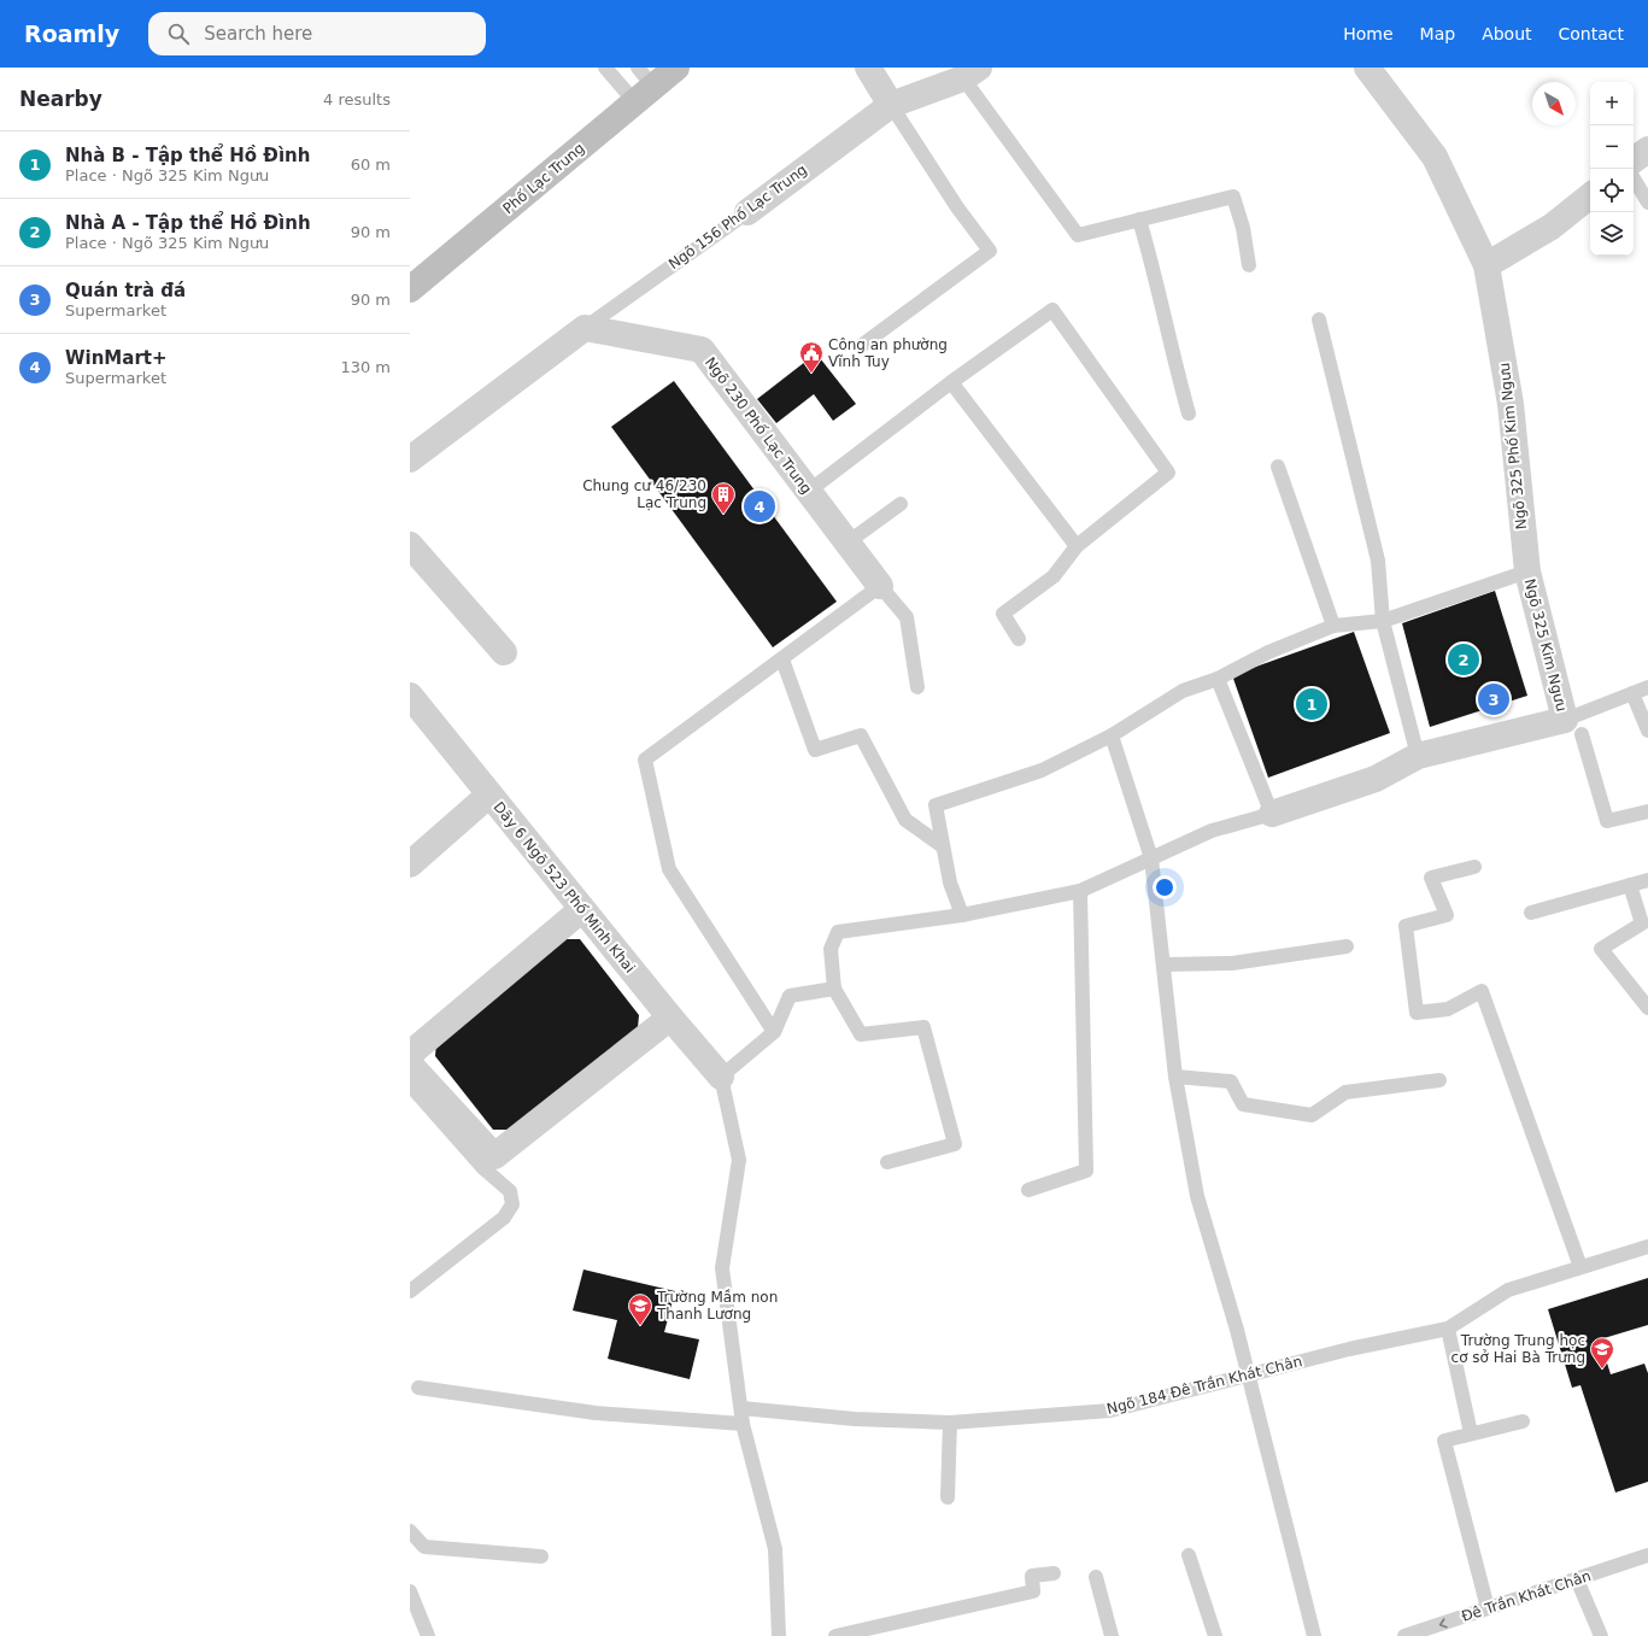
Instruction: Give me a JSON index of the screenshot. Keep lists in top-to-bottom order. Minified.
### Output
{"streets":{"main road":["Phố Lạc Trung"],"street":["Ngõ 156 Phố Lạc Trung","Ngõ 230 Phố Lạc Trung","Ngõ 325 Phố Kim Ngưu","Ngõ 325 Kim Ngưu","Dãy 6 Ngõ 523 Phố Minh Khai"],"lane":["Ngõ 184 Đê Trần Khát Chân","Đê Trần Khát Chân"]},"crossings":[["Ngõ 156 Phố Lạc Trung","Ngõ 230 Phố Lạc Trung"],["Ngõ 325 Phố Kim Ngưu","Ngõ 325 Kim Ngưu"]],"places":{"public building":["Công an phường Vĩnh Tuy"],"building":["Chung cư 46/230 Lạc Trung"],"school or university":["Trường Mầm non Thanh Lương","Trường Trung học cơ sở Hai Bà Trưng"]},"north":"bottom right","page":{"header":"Roamly","search":"Search here","nav":["Home","Map","About","Contact"],"heading":["Nearby","4 results"],"map_buttons":["+","−"],"list":[{"mark":"1","name":"Nhà B - Tập thể Hồ Đình","note":"Place · Ngõ 325 Kim Ngưu","value":"60 m"},{"mark":"2","name":"Nhà A - Tập thể Hồ Đình","note":"Place · Ngõ 325 Kim Ngưu","value":"90 m"},{"mark":"3","name":"Quán trà đá","note":"Supermarket","value":"90 m"},{"mark":"4","name":"WinMart+","note":"Supermarket","value":"130 m"}],"pins":["4","2","3","1"]}}
